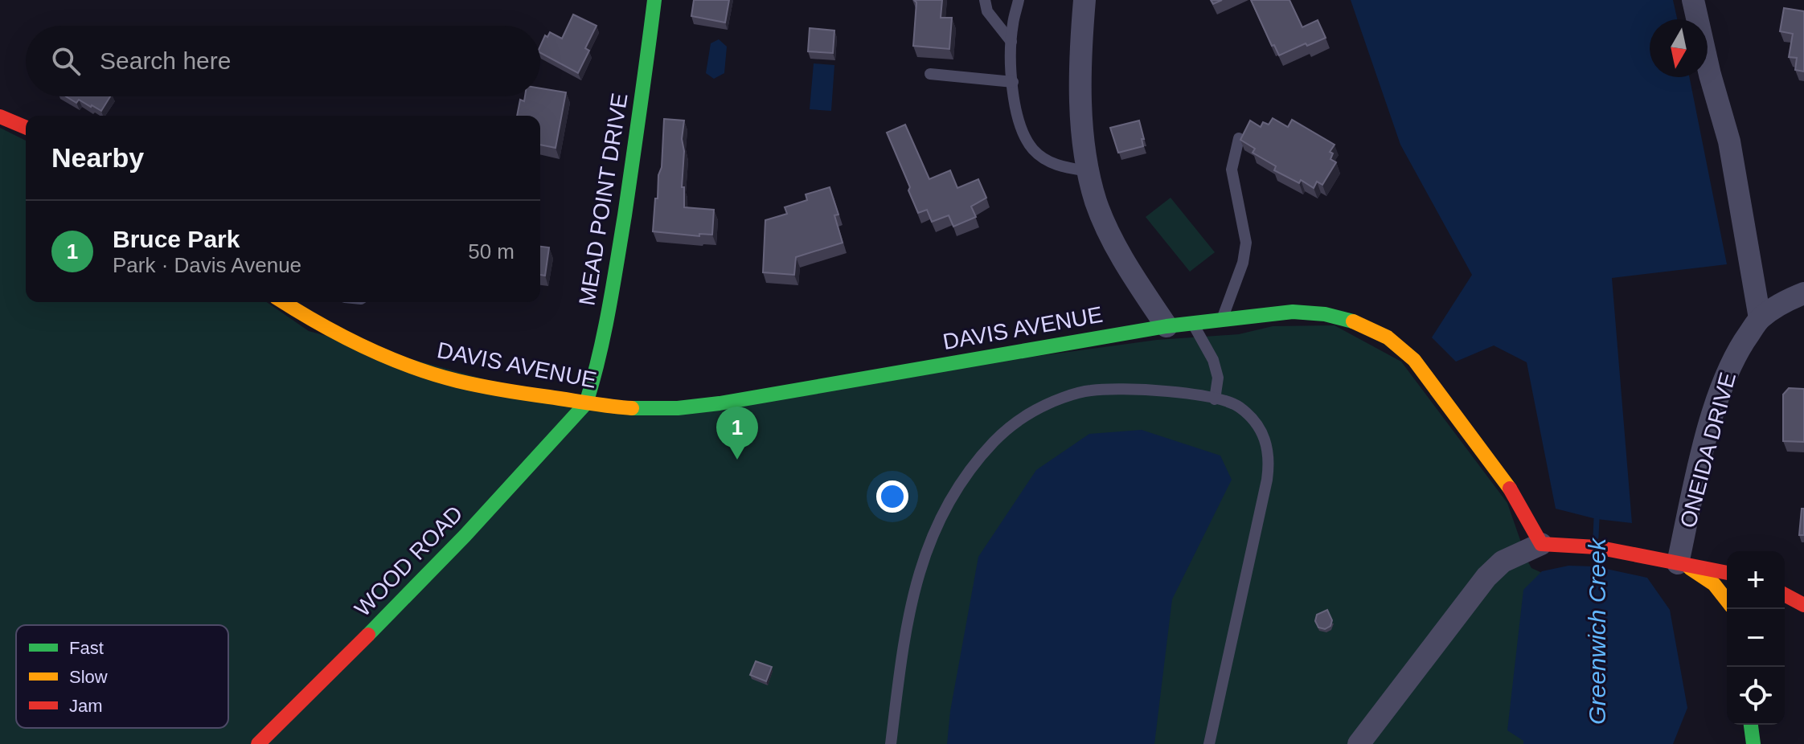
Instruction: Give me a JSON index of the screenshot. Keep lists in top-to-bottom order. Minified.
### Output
{"streets":{"main road":["MEAD POINT DRIVE","DAVIS AVENUE","WOOD ROAD"],"street":["ONEIDA DRIVE"]},"crossings":[["MEAD POINT DRIVE","DAVIS AVENUE"],["MEAD POINT DRIVE","WOOD ROAD"],["DAVIS AVENUE","WOOD ROAD"]],"water":["Greenwich Creek"],"legend":["Fast","Slow","Jam"],"north":"bottom","page":{"search":"Search here","heading":"Nearby","list":[{"mark":"1","name":"Bruce Park","note":"Park · Davis Avenue","value":"50 m"}],"pins":"1","map_buttons":["+","−"]}}
